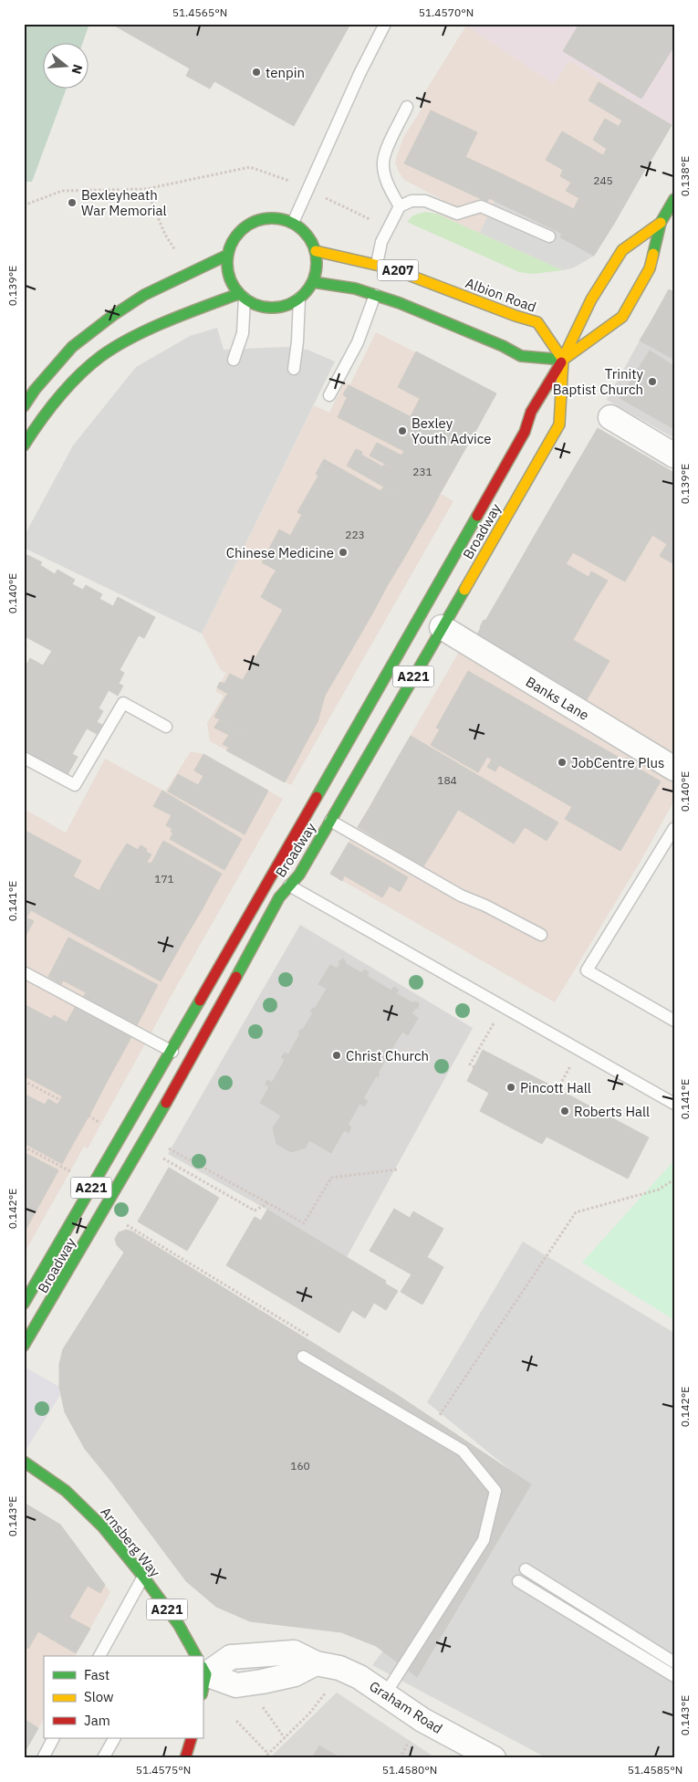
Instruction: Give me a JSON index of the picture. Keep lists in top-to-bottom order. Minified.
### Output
{"streets":{"main road":["A207","Albion Road","Broadway","A221","Arnsberg Way"],"street":["Banks Lane","Graham Road"]},"crossings":[["A207","Albion Road"],["A207","Broadway"],["Albion Road","Broadway"],["Broadway","Banks Lane"]],"places":["tenpin","Bexleyheath War Memorial","Trinity Baptist Church","Bexley Youth Advice","Chinese Medicine","JobCentre Plus","Christ Church","Pincott Hall","Roberts Hall"],"house_numbers":["245","231","223","184","171","160"],"legend":["Fast","Slow","Jam"],"north":"right","coordinates":["51.4565°N","51.4570°N","0.138°E","0.139°E","0.140°E","0.141°E","0.142°E","0.143°E","51.4575°N","51.4580°N","51.4585°N"]}
